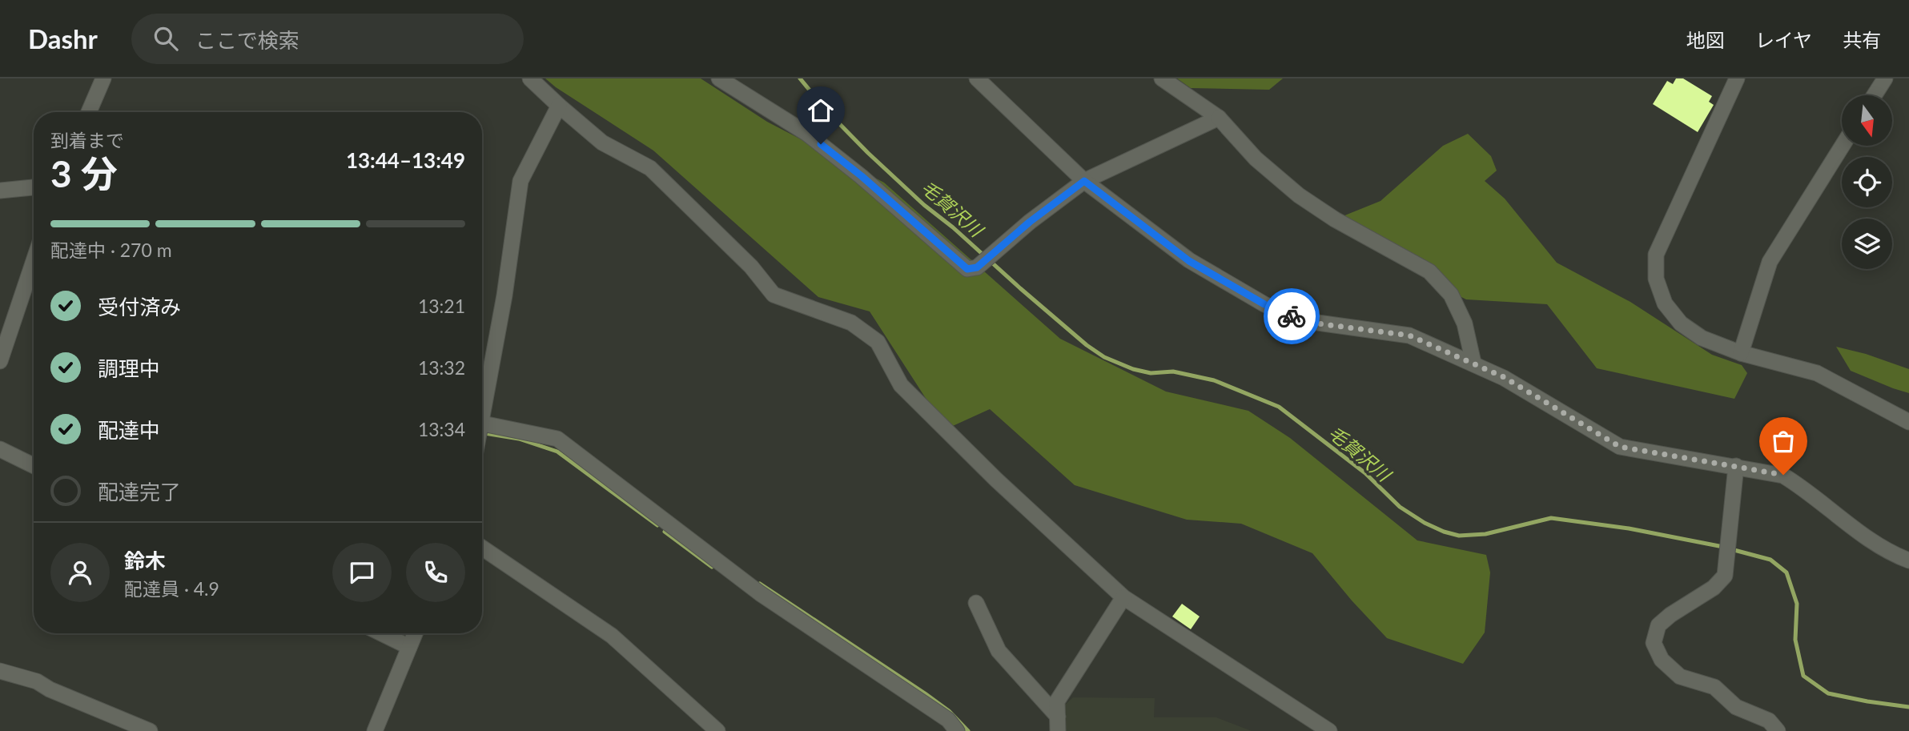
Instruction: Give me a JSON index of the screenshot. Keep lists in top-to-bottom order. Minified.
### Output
{"water":["毛賀沢川"],"north":"bottom","page":{"header":"Dashr","search":"ここで検索","nav":["地図","レイヤ","共有"],"heading":["3 分","到着まで","13:44–13:49"],"panel":["鈴木","配達員 · 4.9"],"bar":"配達中 · 270 m","list":[["受付済み","13:21"],["調理中","13:32"],["配達中","13:34"],"配達完了"]}}
